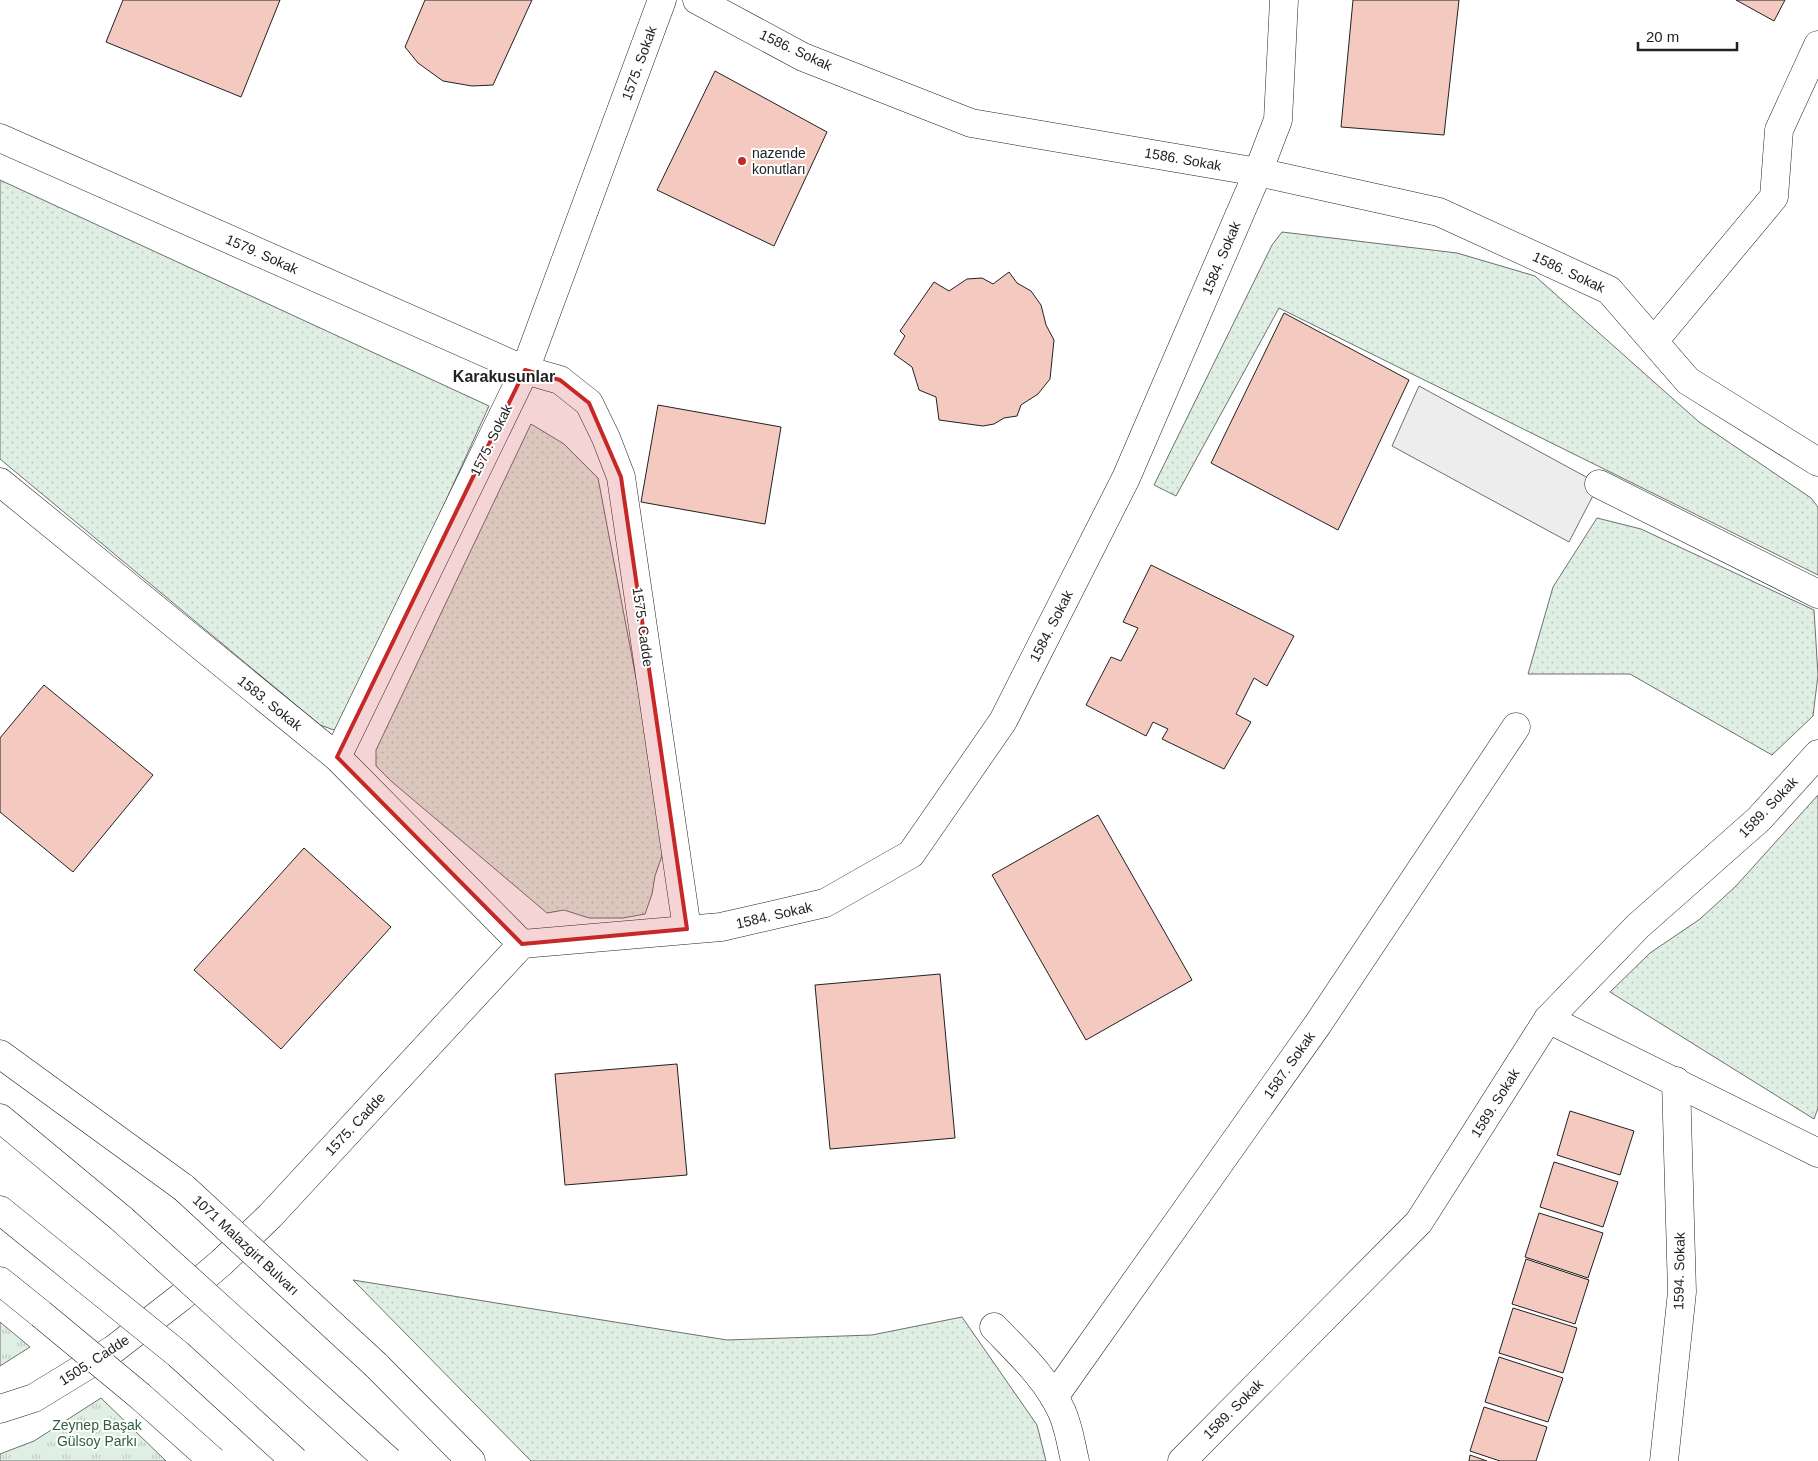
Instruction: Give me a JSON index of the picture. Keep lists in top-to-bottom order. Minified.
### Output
{"streets":{"street":["1586. Sokak","1575. Sokak","1579. Sokak","1584. Sokak","1575. Cadde","1583. Sokak","1589. Sokak","1587. Sokak","1071 Malazgirt Bulvarı","1594. Sokak","1505. Cadde"]},"crossings":[["1586. Sokak","1584. Sokak"],["1575. Sokak","1579. Sokak"],["1575. Sokak","1575. Cadde"],["1575. Sokak","1583. Sokak"],["1579. Sokak","1575. Cadde"],["1584. Sokak","1575. Cadde"],["1584. Sokak","1583. Sokak"],["1575. Cadde","1583. Sokak"],["1575. Cadde","1505. Cadde"]],"districts":["Karakusunlar"],"parks":["Zeynep Başak Gülsoy Parkı"],"places":["nazende konutları"],"scale_bar":"20 m"}
